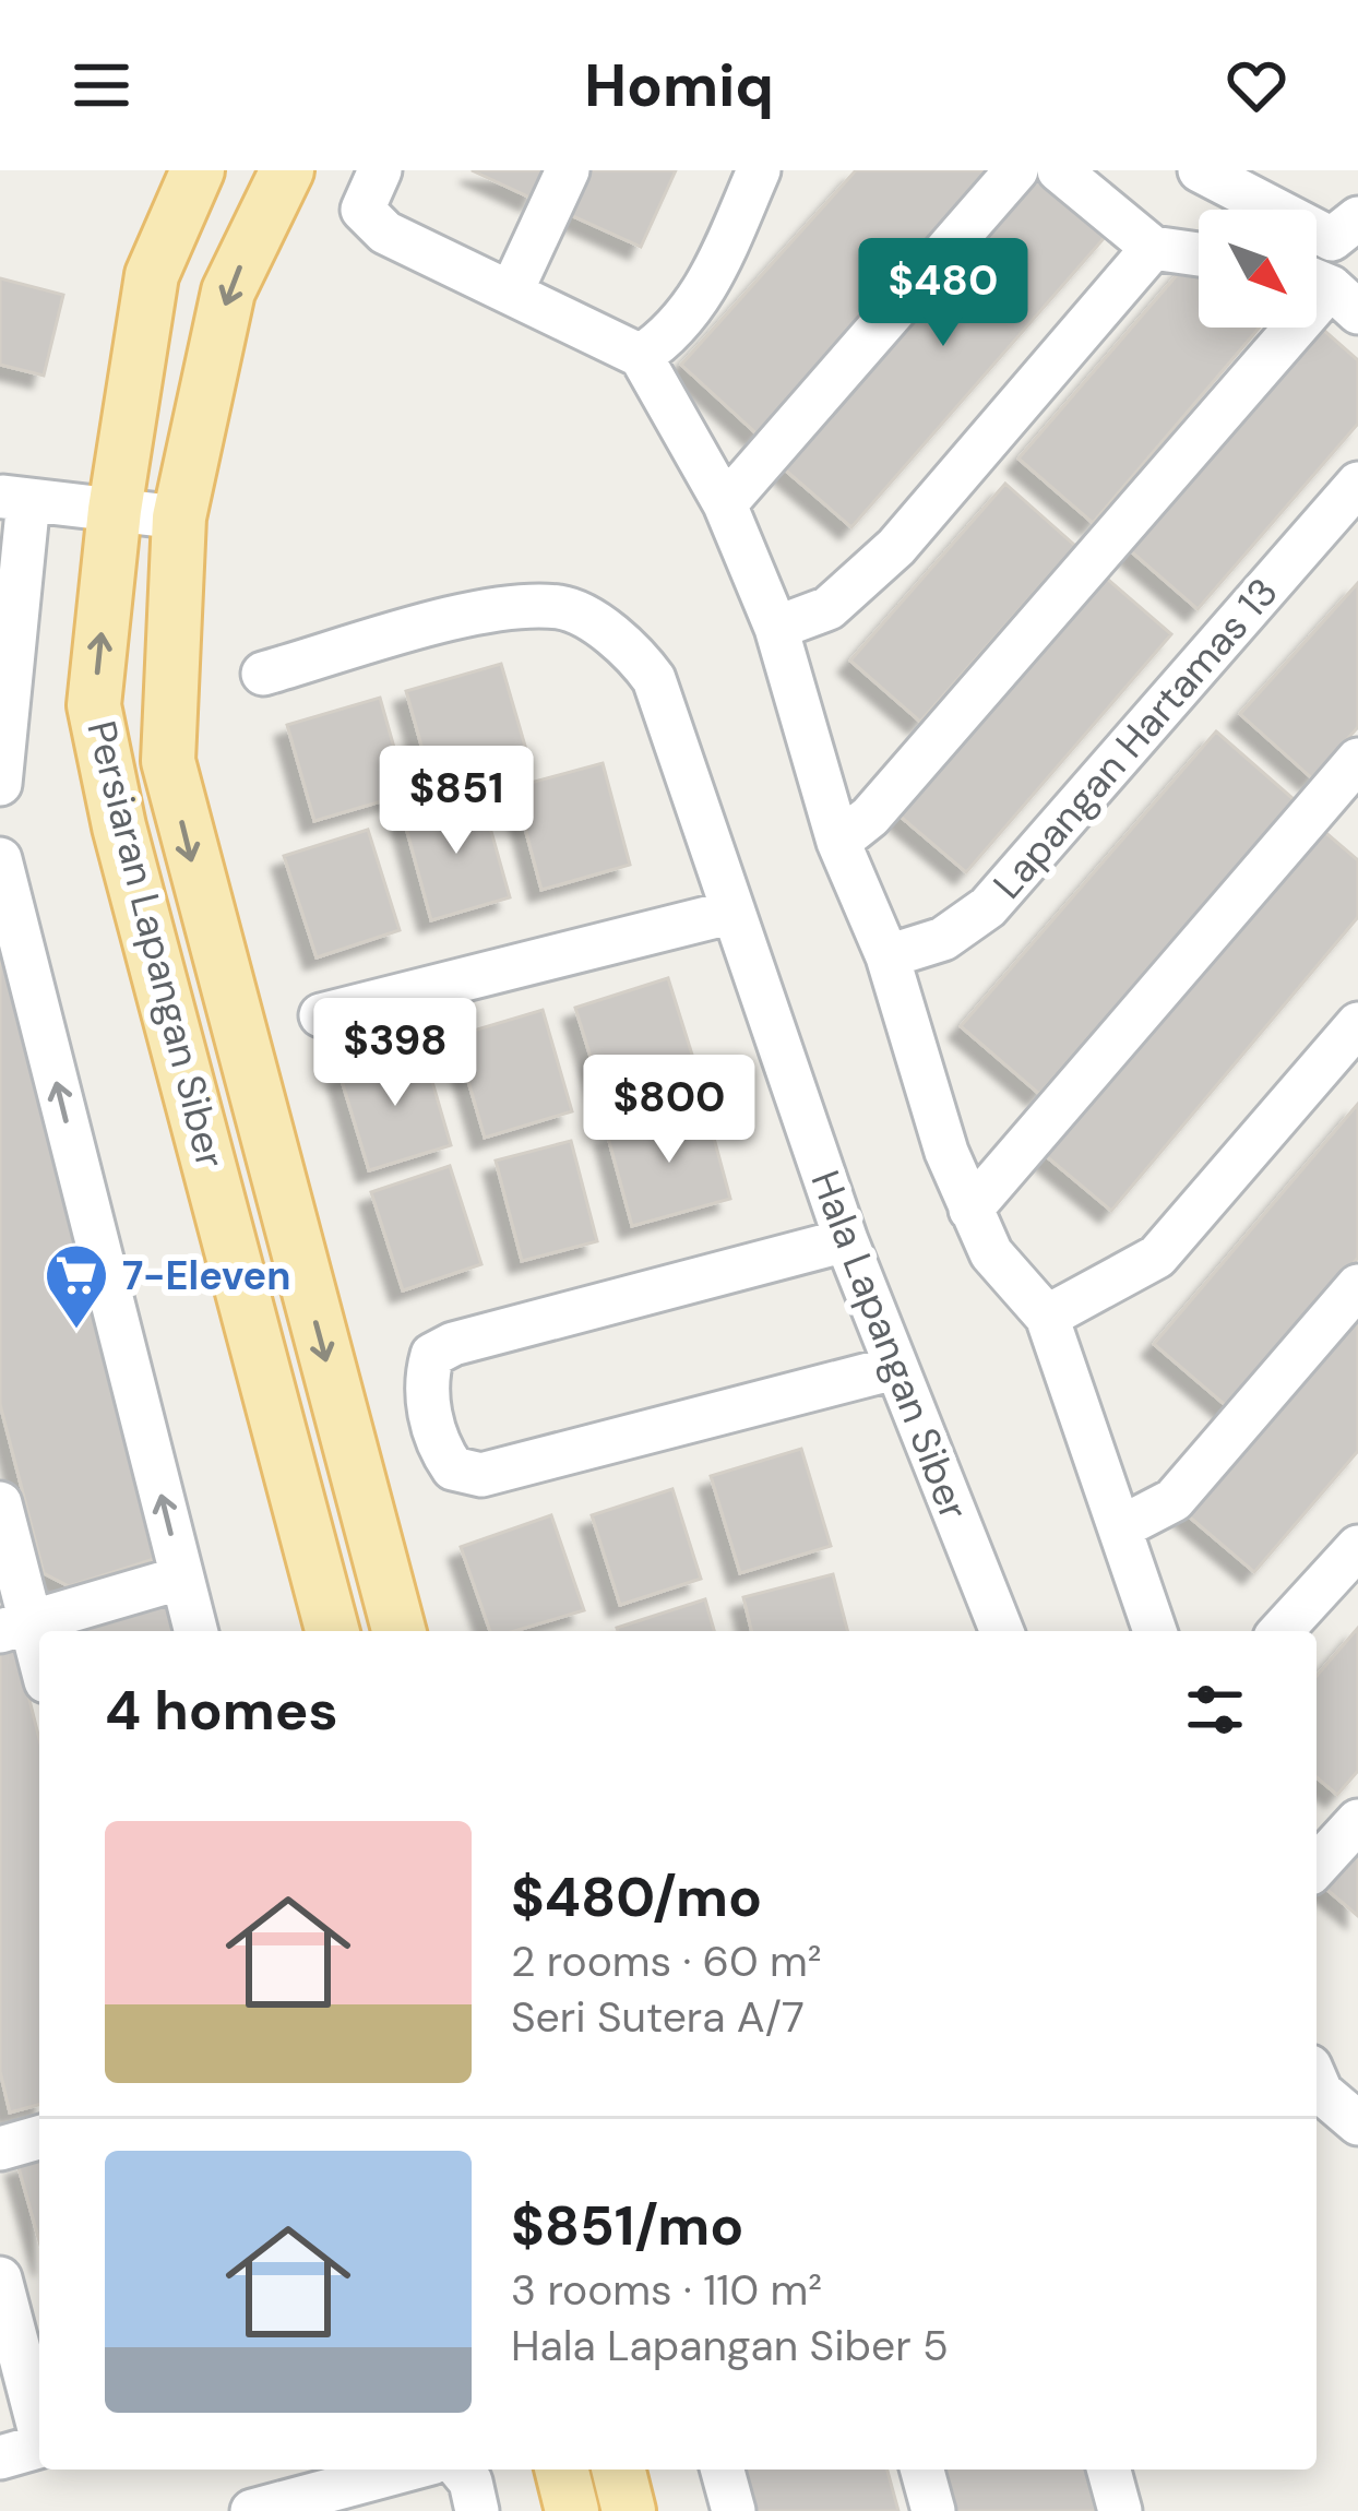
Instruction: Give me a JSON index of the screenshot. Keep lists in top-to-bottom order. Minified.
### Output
{"streets":{"main road":["Persiaran Lapangan Siber"],"street":["Lapangan Hartamas 13","Hala Lapangan Siber"]},"places":{"supermarket":["7-Eleven"]},"north":"bottom right","page":{"header":"Homiq","price":["$480","$851","$398","$800"],"heading":"4 homes","list":[{"name":"$480/mo","note":"2 rooms · 60 m² · Seri Sutera A/7"},{"name":"$851/mo","note":"3 rooms · 110 m² · Hala Lapangan Siber 5"}]}}
